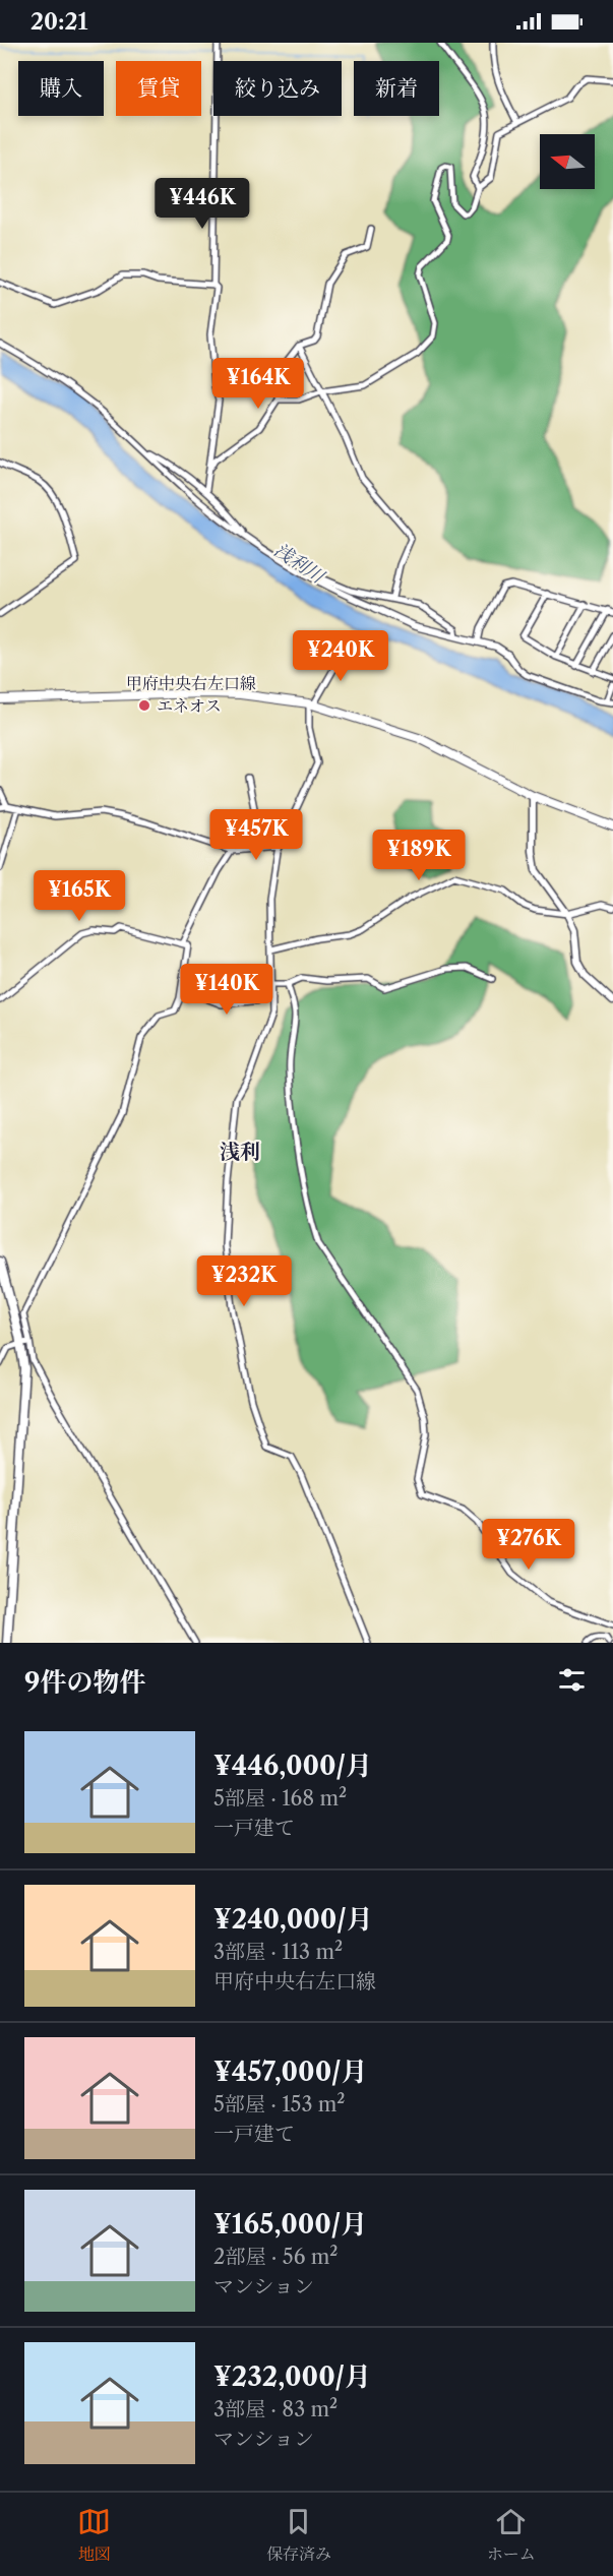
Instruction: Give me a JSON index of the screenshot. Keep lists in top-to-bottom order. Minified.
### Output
{"streets":{"main road":["甲府中央右左口線"]},"districts":["浅利"],"water":["浅利川"],"places":["エネオス"],"north":"left","page":{"status":"20:21","chip":["購入","賃貸","絞り込み","新着"],"price":["¥446K","¥164K","¥240K","¥457K","¥189K","¥165K","¥140K","¥232K","¥276K"],"heading":"9件の物件","list":[{"name":"¥446,000/月","note":"5部屋 · 168 m² · 一戸建て"},{"name":"¥240,000/月","note":"3部屋 · 113 m² · 甲府中央右左口線"},{"name":"¥457,000/月","note":"5部屋 · 153 m² · 一戸建て"},{"name":"¥165,000/月","note":"2部屋 · 56 m² · マンション"},{"name":"¥232,000/月","note":"3部屋 · 83 m² · マンション"}],"tabs":["地図","保存済み","ホーム"]}}
